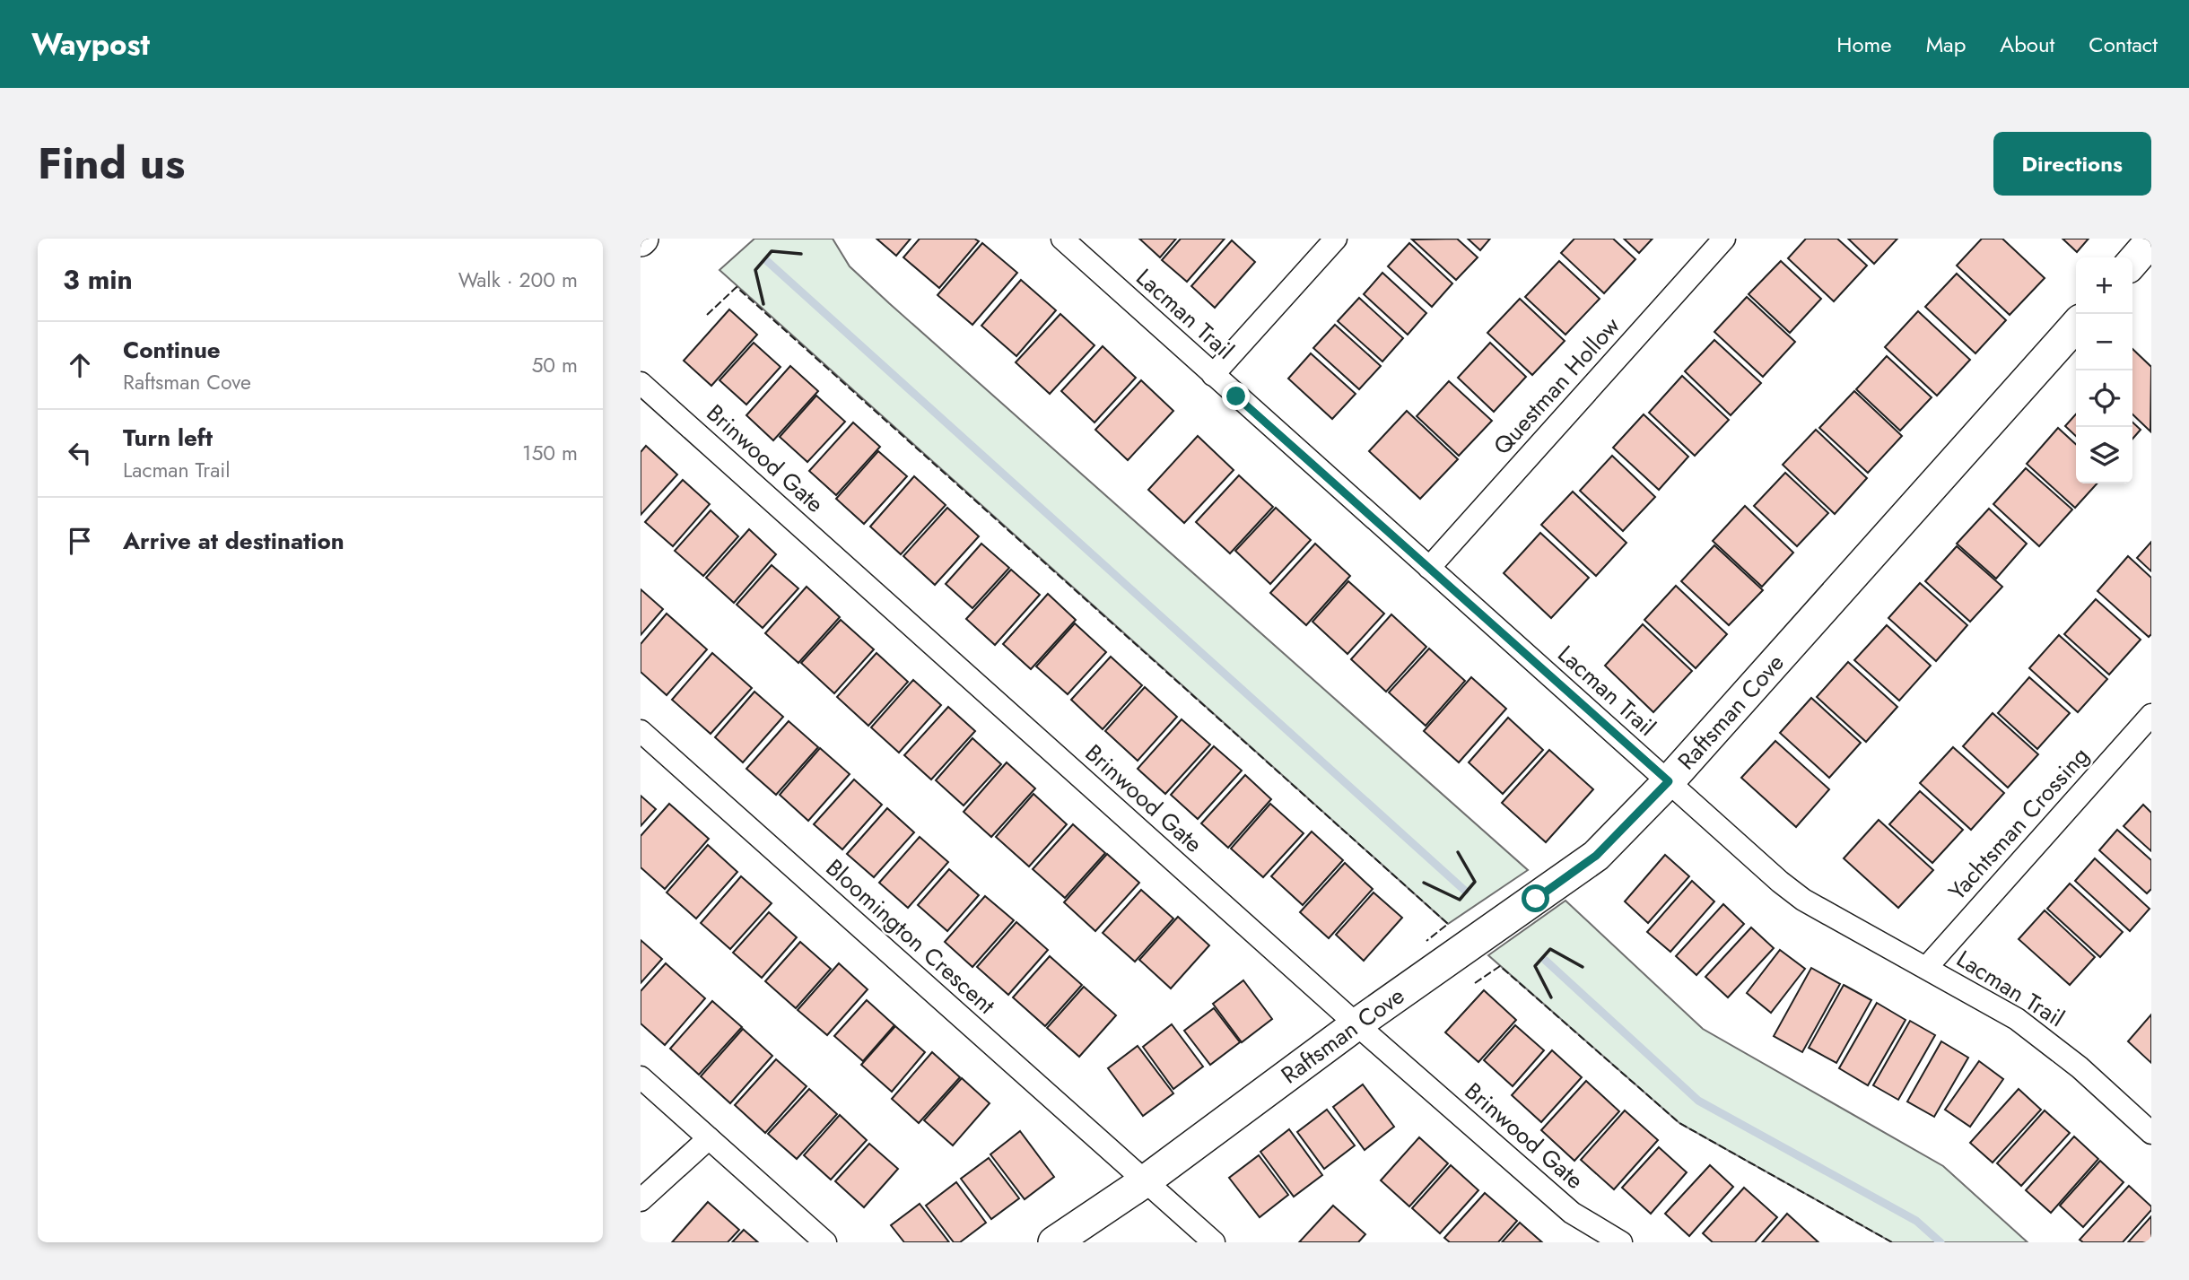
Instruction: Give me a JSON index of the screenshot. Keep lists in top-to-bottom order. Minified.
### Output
{"streets":{"street":["Lacman Trail","Questman Hollow","Brinwood Gate","Raftsman Cove","Yachtsman Crossing","Bloomington Crescent"]},"crossings":[["Lacman Trail","Questman Hollow"],["Lacman Trail","Raftsman Cove"],["Lacman Trail","Yachtsman Crossing"],["Brinwood Gate","Raftsman Cove"],["Raftsman Cove","Bloomington Crescent"]],"page":{"header":"Waypost","nav":["Home","Map","About","Contact"],"title":"Find us","buttons":"Directions","heading":["3 min","Walk · 200 m"],"map_buttons":["+","−"],"list":[["Continue","Raftsman Cove","50 m"],["Turn left","Lacman Trail","150 m"],"Arrive at destination"]}}
